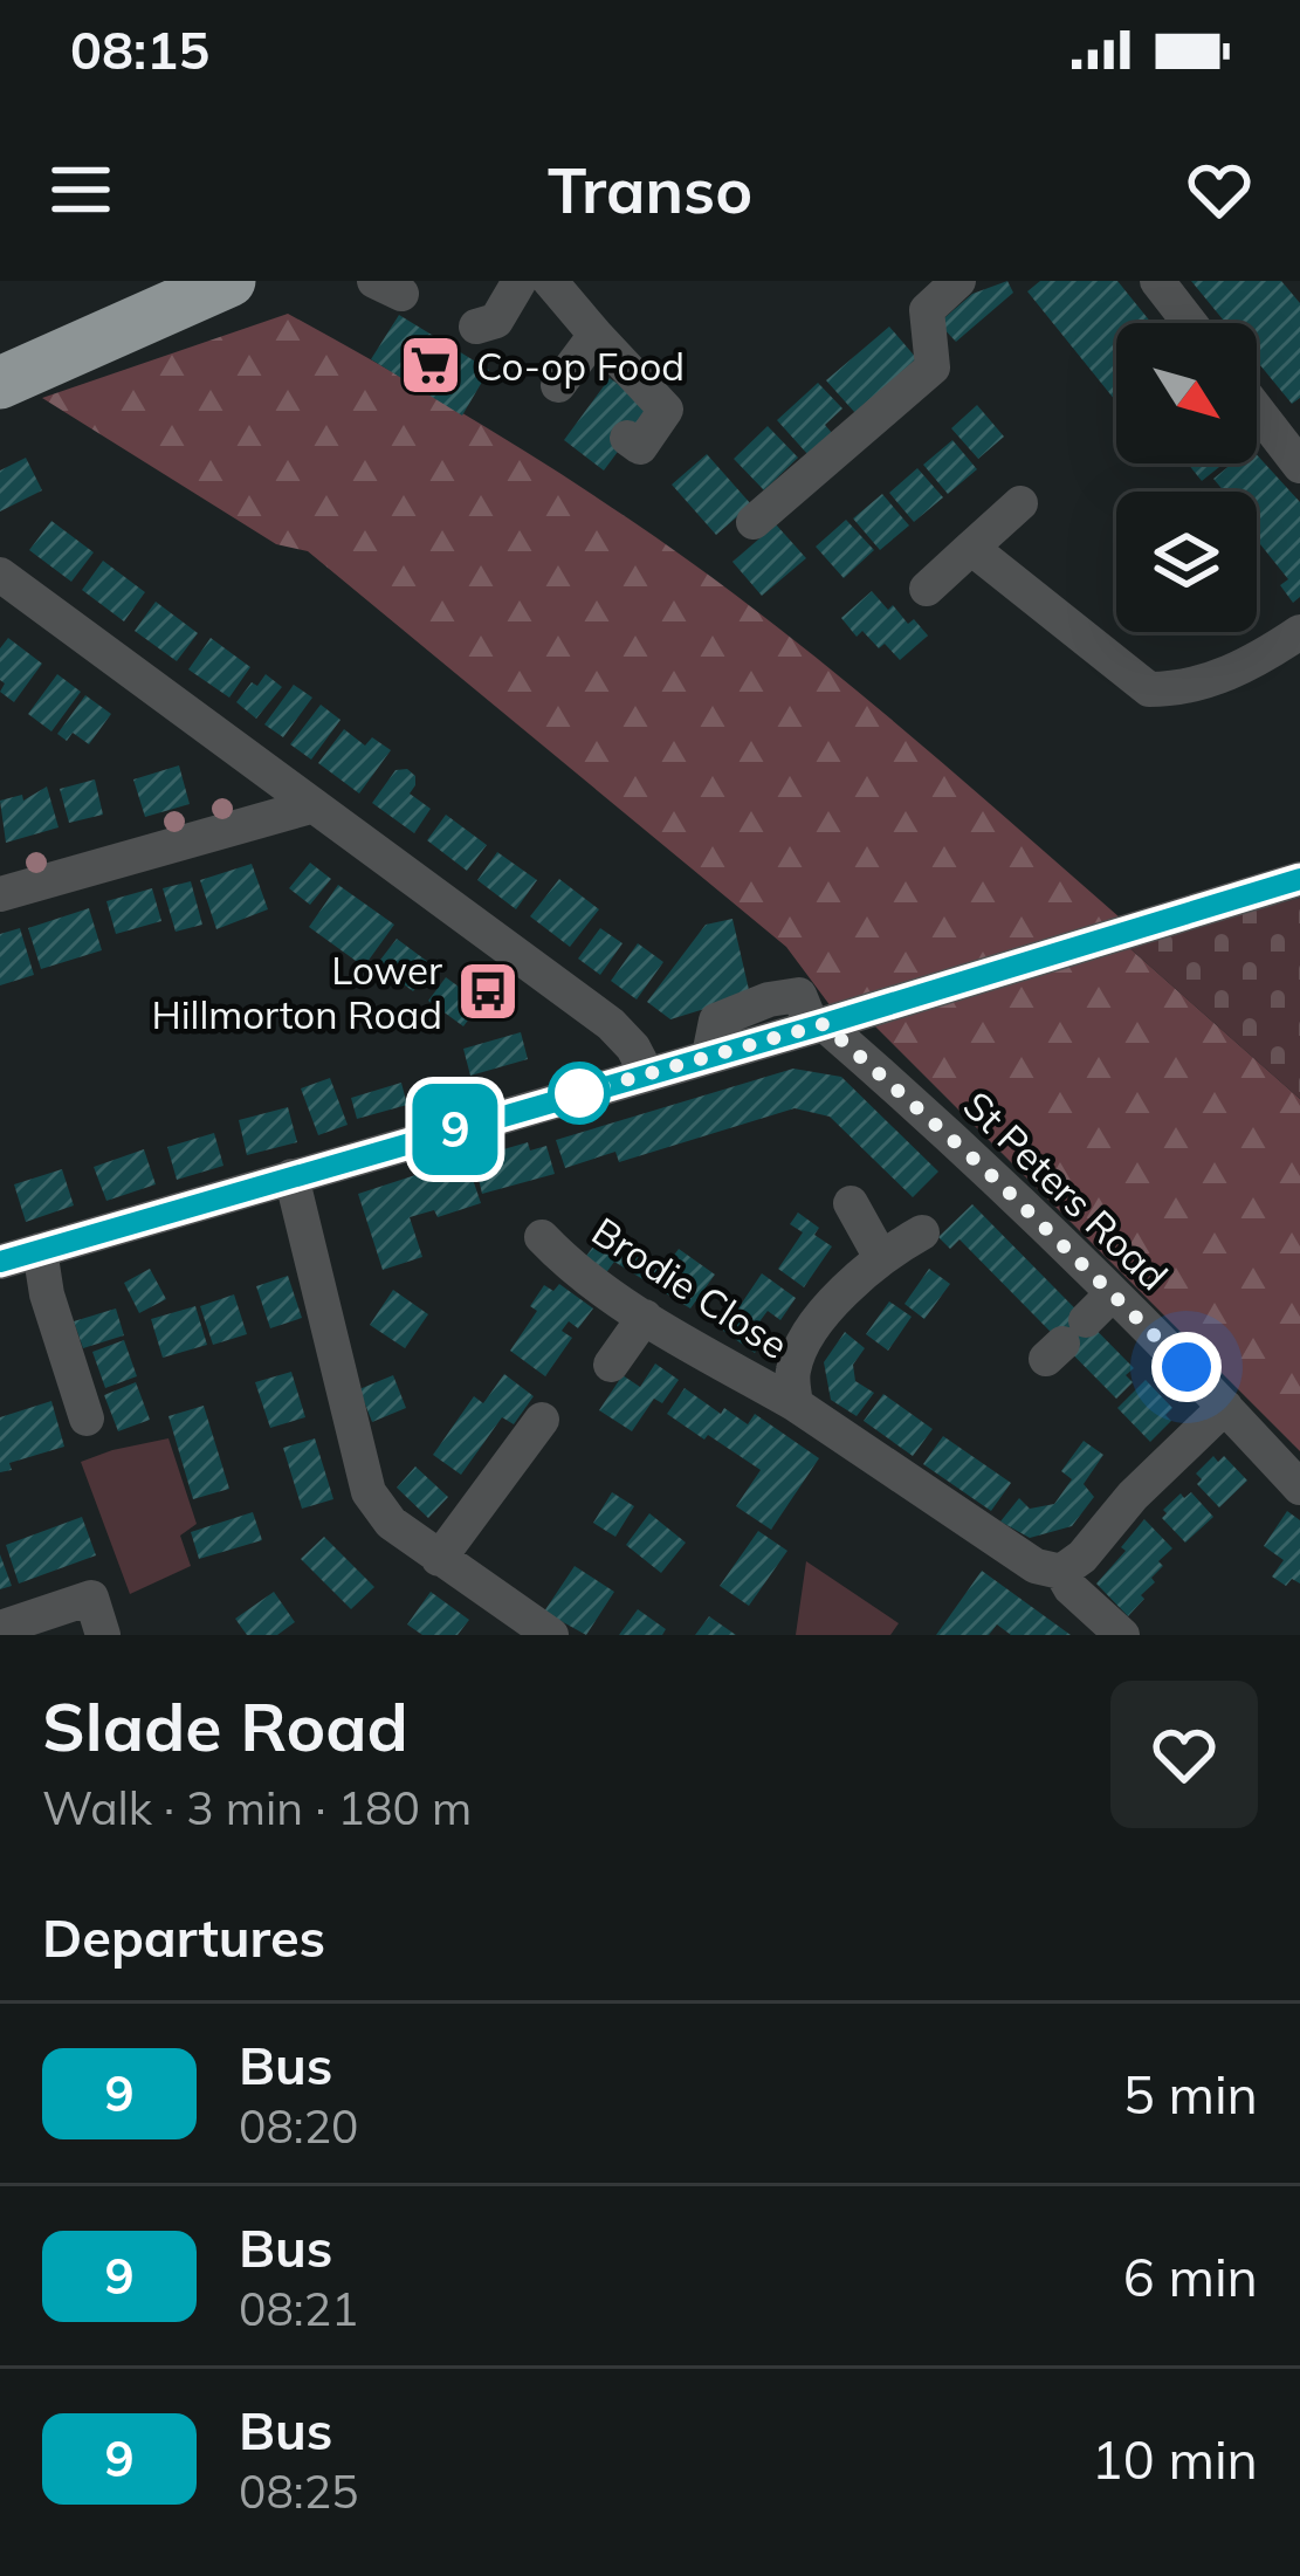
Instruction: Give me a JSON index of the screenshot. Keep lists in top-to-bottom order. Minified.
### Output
{"streets":{"street":["St Peters Road","Brodie Close"]},"places":{"supermarket":["Co-op Food"],"bus stop":["Lower Hillmorton Road"]},"lines":["bus line 9"],"north":"bottom right","page":{"status":"08:15","header":"Transo","on_map":"9","heading":[["Slade Road","Walk · 3 min · 180 m"],"Departures"],"list":[{"mark":"9","name":"Bus","note":"08:20","value":"5 min"},{"mark":"9","name":"Bus","note":"08:21","value":"6 min"},{"mark":"9","name":"Bus","note":"08:25","value":"10 min"}]}}
